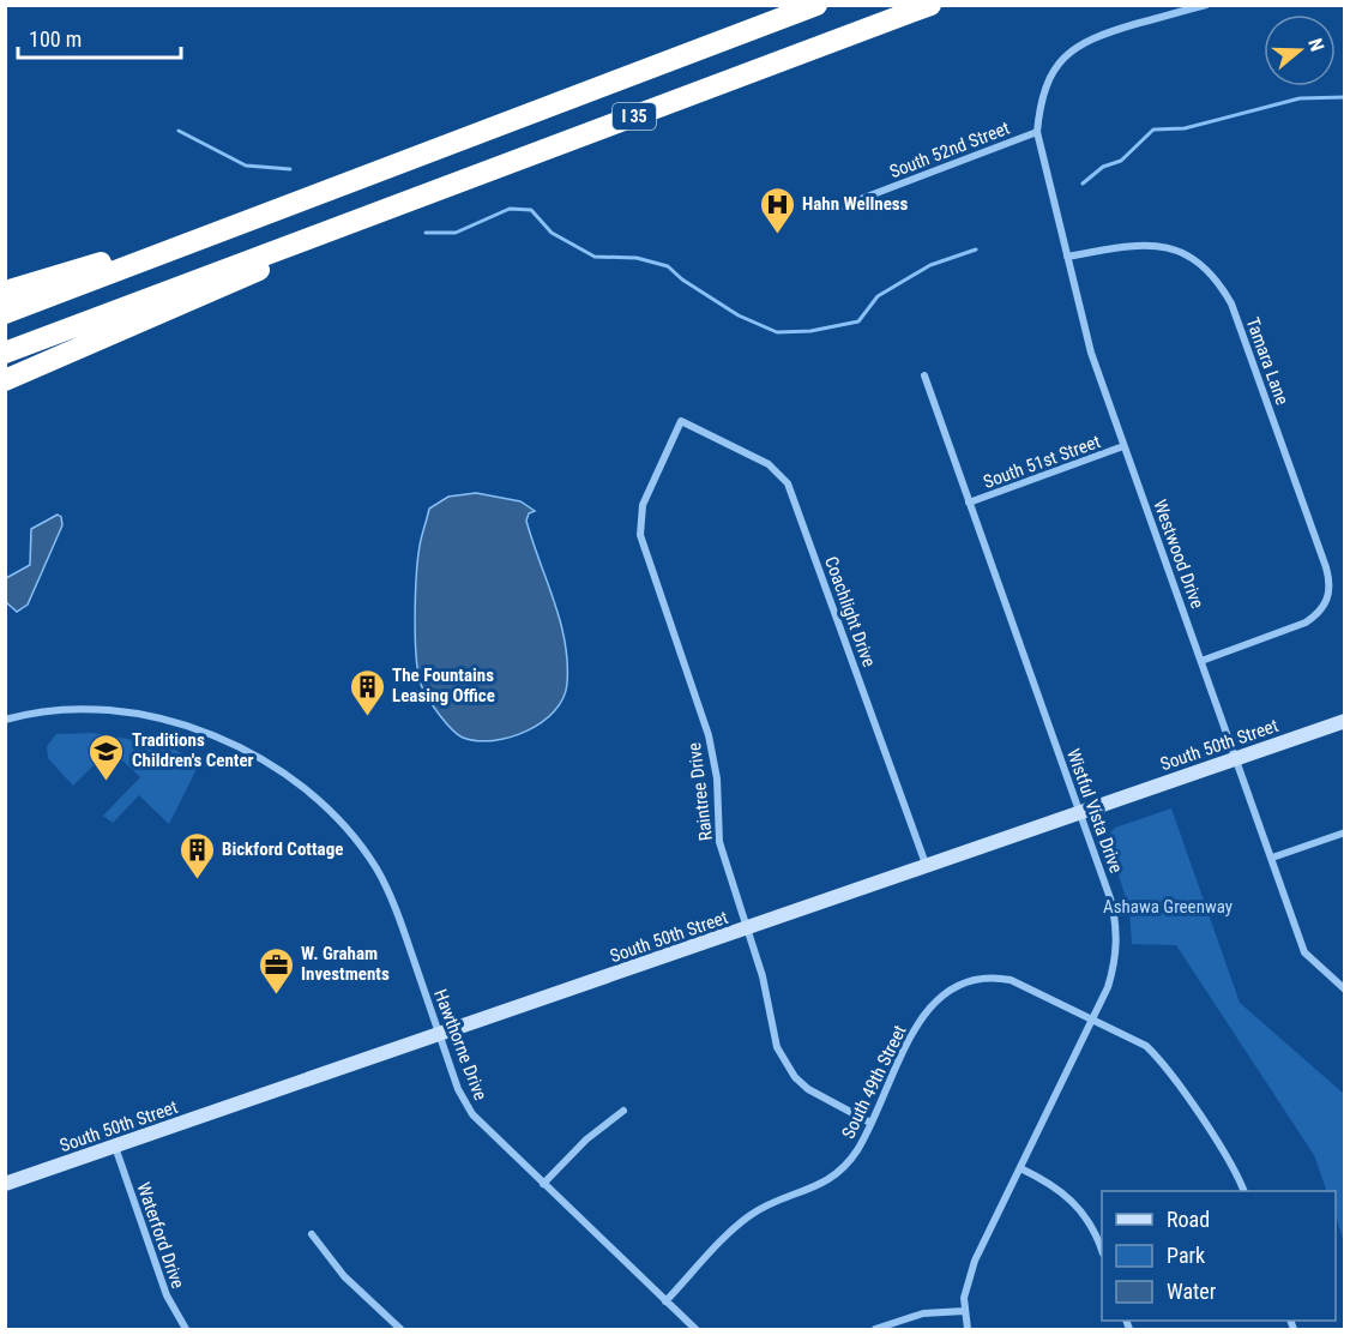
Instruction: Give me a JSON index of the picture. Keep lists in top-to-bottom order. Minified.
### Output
{"streets":{"highway":["I 35"],"main road":["South 50th Street"],"street":["South 52nd Street","Tamara Lane","South 51st Street","Westwood Drive","Coachlight Drive","Raintree Drive","Wistful Vista Drive","Hawthorne Drive","South 49th Street","Waterford Drive"]},"crossings":[["South 52nd Street","Westwood Drive"],["Tamara Lane","Westwood Drive"],["South 51st Street","Westwood Drive"],["South 51st Street","Wistful Vista Drive"],["Westwood Drive","South 50th Street"],["Coachlight Drive","South 50th Street"],["Coachlight Drive","Raintree Drive"],["South 50th Street","Raintree Drive"],["South 50th Street","Wistful Vista Drive"],["South 50th Street","Hawthorne Drive"],["South 50th Street","Waterford Drive"],["Raintree Drive","South 49th Street"],["Wistful Vista Drive","South 49th Street"],["Hawthorne Drive","South 49th Street"]],"parks":["Ashawa Greenway"],"places":{"hospital":["Hahn Wellness"],"building":["The Fountains Leasing Office","Bickford Cottage"],"school or university":["Traditions Children's Center"],"office":["W. Graham Investments"]},"legend":["Road","Park","Water"],"scale_bar":"100 m","north":"right"}
